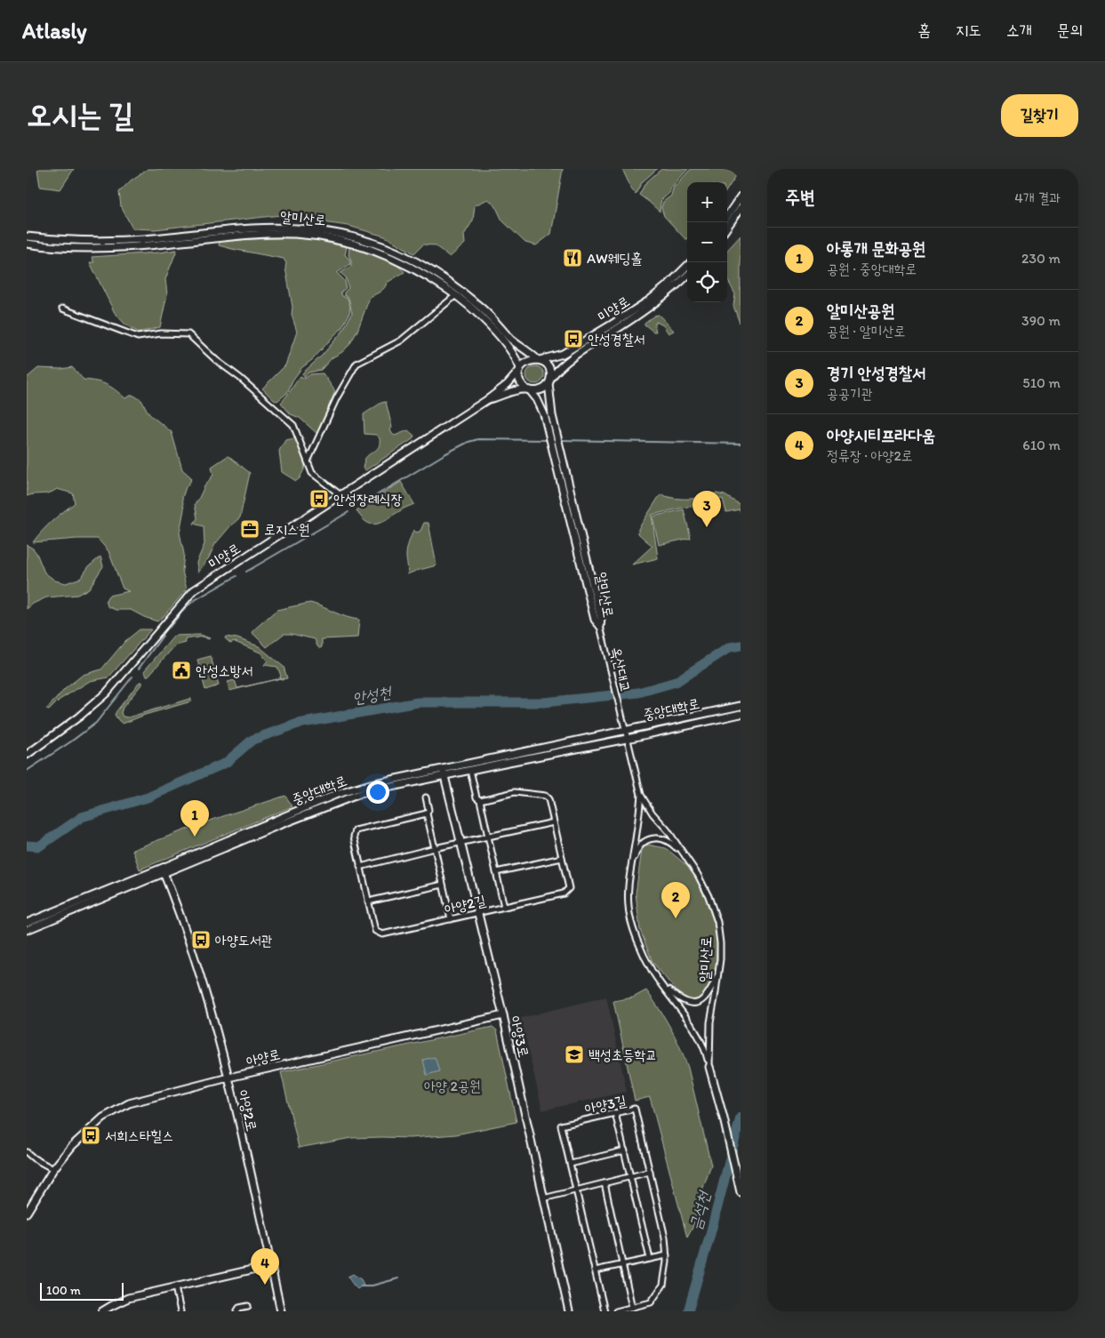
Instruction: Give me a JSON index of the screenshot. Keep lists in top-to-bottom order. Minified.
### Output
{"streets":{"street":["알미산로","미양로","옥산대교","중앙대학로","아양2길","아양3로","아양로","아양3길","아양2로"]},"crossings":[["알미산로","미양로"],["알미산로","옥산대교"],["알미산로","중앙대학로"],["중앙대학로","아양3로"],["중앙대학로","아양2로"],["아양2길","아양3로"],["아양3로","아양로"],["아양로","아양2로"]],"water":["안성천","금석천"],"parks":["아양 2공원"],"places":{"restaurant":["AW웨딩홀"],"bus stop":["안성경찰서","안성장례식장","아양도서관","서희스타힐스"],"office":["로지스원"],"public building":["안성소방서"],"school or university":["백성초등학교"]},"scale_bar":"100 m","page":{"header":"Atlasly","nav":["홈","지도","소개","문의"],"buttons":"길찾기","title":"오시는 길","heading":["주변","4개 결과"],"map_buttons":["+","−"],"list":[{"mark":"1","name":"아롱개 문화공원","note":"공원 · 중앙대학로","value":"230 m"},{"mark":"2","name":"알미산공원","note":"공원 · 알미산로","value":"390 m"},{"mark":"3","name":"경기 안성경찰서","note":"공공기관","value":"510 m"},{"mark":"4","name":"아양시티프라다움","note":"정류장 · 아양2로","value":"610 m"}],"pins":["3","1","2","4"],"scale":"100 m"}}
